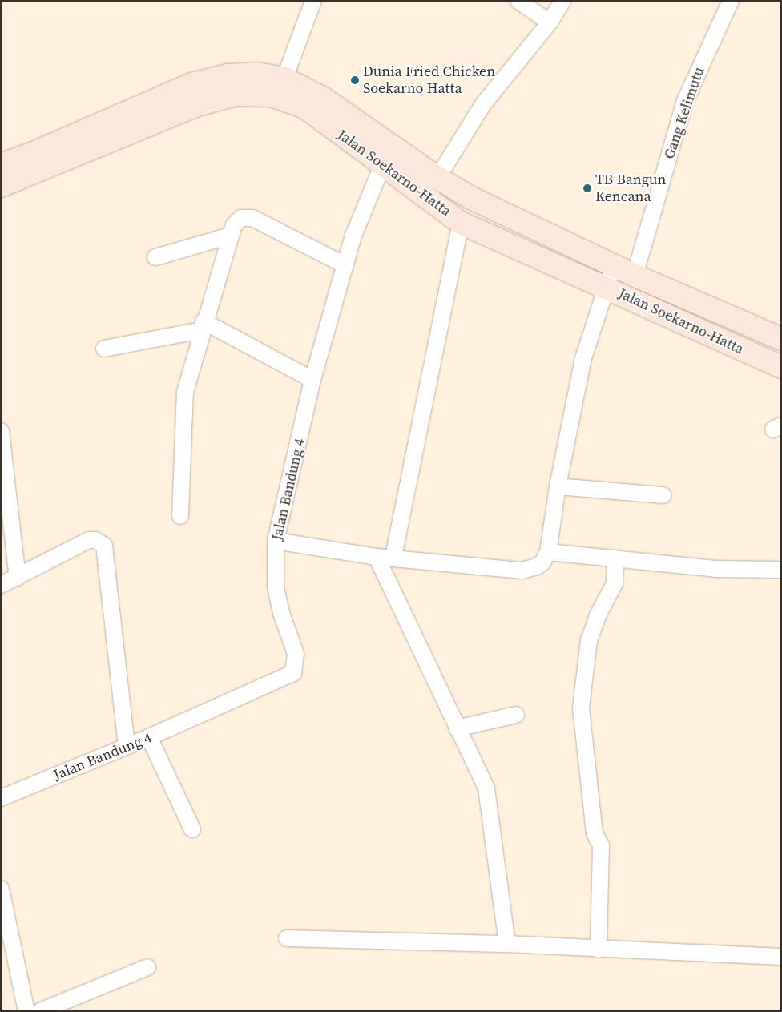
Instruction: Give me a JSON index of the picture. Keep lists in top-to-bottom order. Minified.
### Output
{"streets":{"main road":["Jalan Soekarno-Hatta"],"street":["Gang Kelimutu","Jalan Bandung 4"]},"crossings":[["Gang Kelimutu","Jalan Soekarno-Hatta"],["Jalan Soekarno-Hatta","Jalan Bandung 4"]],"places":["Dunia Fried Chicken Soekarno Hatta","TB Bangun Kencana"]}
